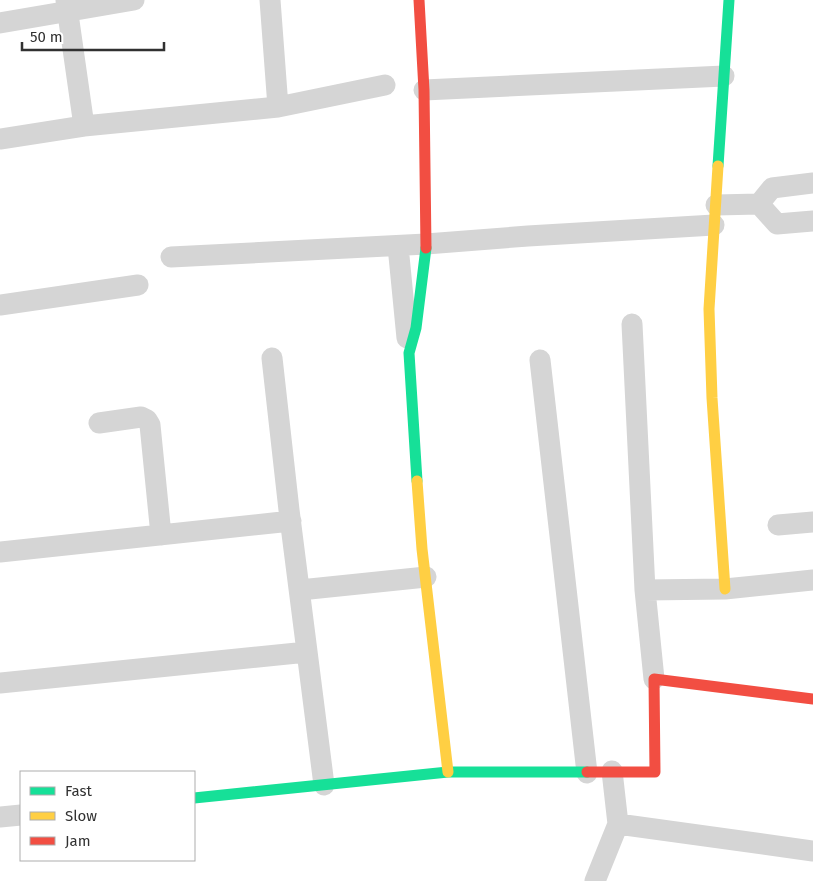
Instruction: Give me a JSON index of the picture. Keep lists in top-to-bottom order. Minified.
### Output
{"legend":["Fast","Slow","Jam"],"scale_bar":"50 m"}
